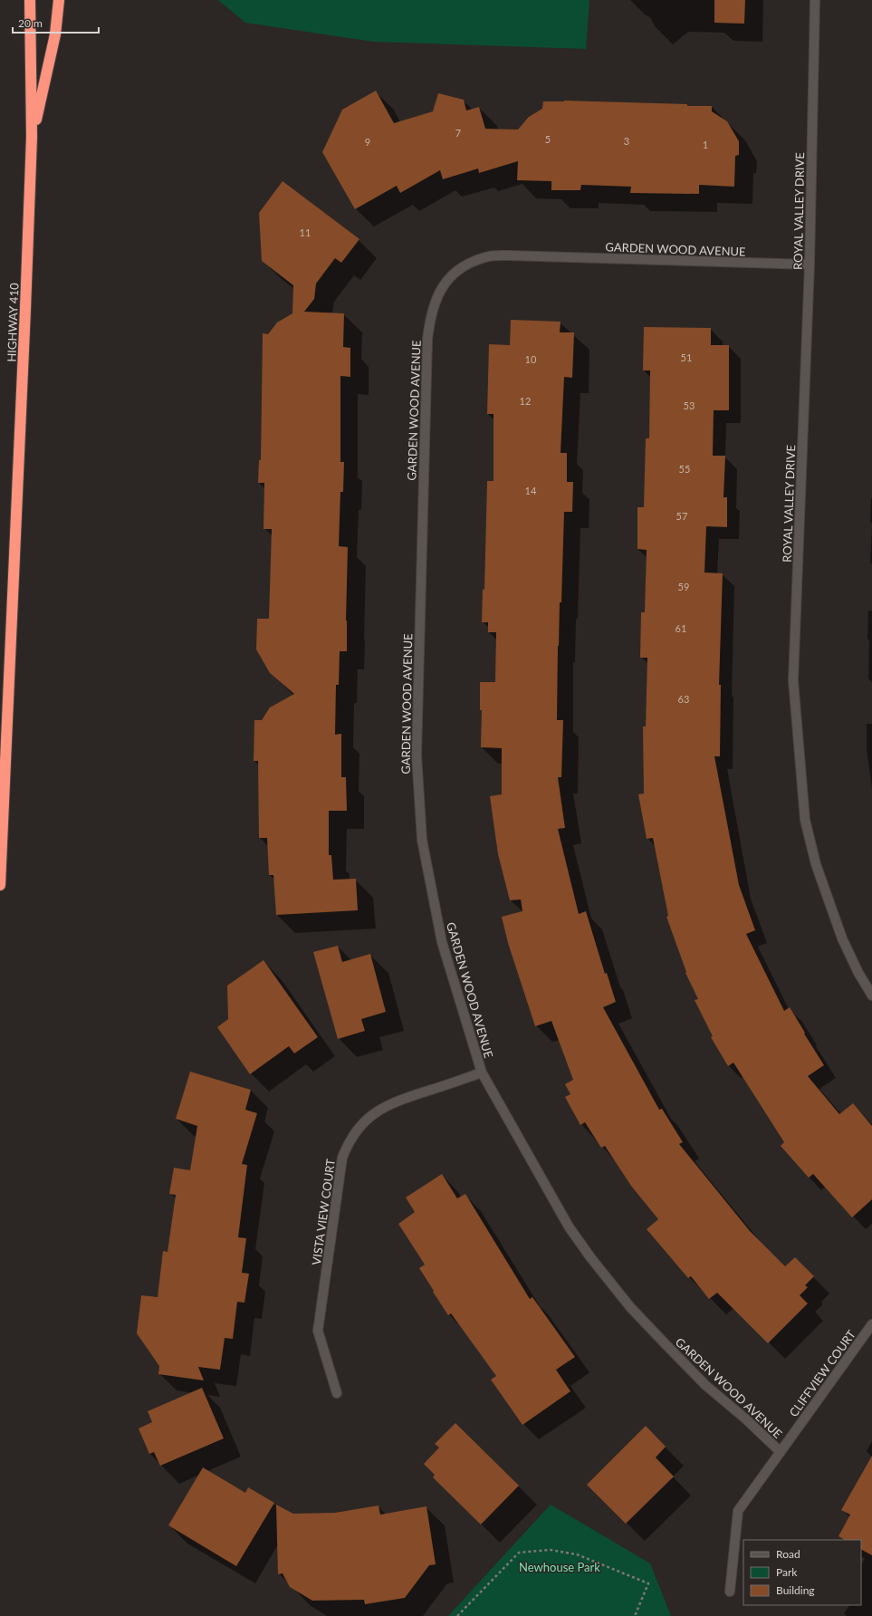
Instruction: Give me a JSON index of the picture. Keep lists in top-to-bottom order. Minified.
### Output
{"streets":{"highway":["HIGHWAY 410"],"street":["ROYAL VALLEY DRIVE","GARDEN WOOD AVENUE","VISTA VIEW COURT","CLIFFVIEW COURT"]},"crossings":[["ROYAL VALLEY DRIVE","GARDEN WOOD AVENUE"],["GARDEN WOOD AVENUE","VISTA VIEW COURT"],["GARDEN WOOD AVENUE","CLIFFVIEW COURT"]],"parks":["Newhouse Park"],"house_numbers":["7","5","3","9","1","11","51","10","12","53","55","14","57","59","61","63"],"legend":["Road","Park","Building"],"scale_bar":"20 m"}
